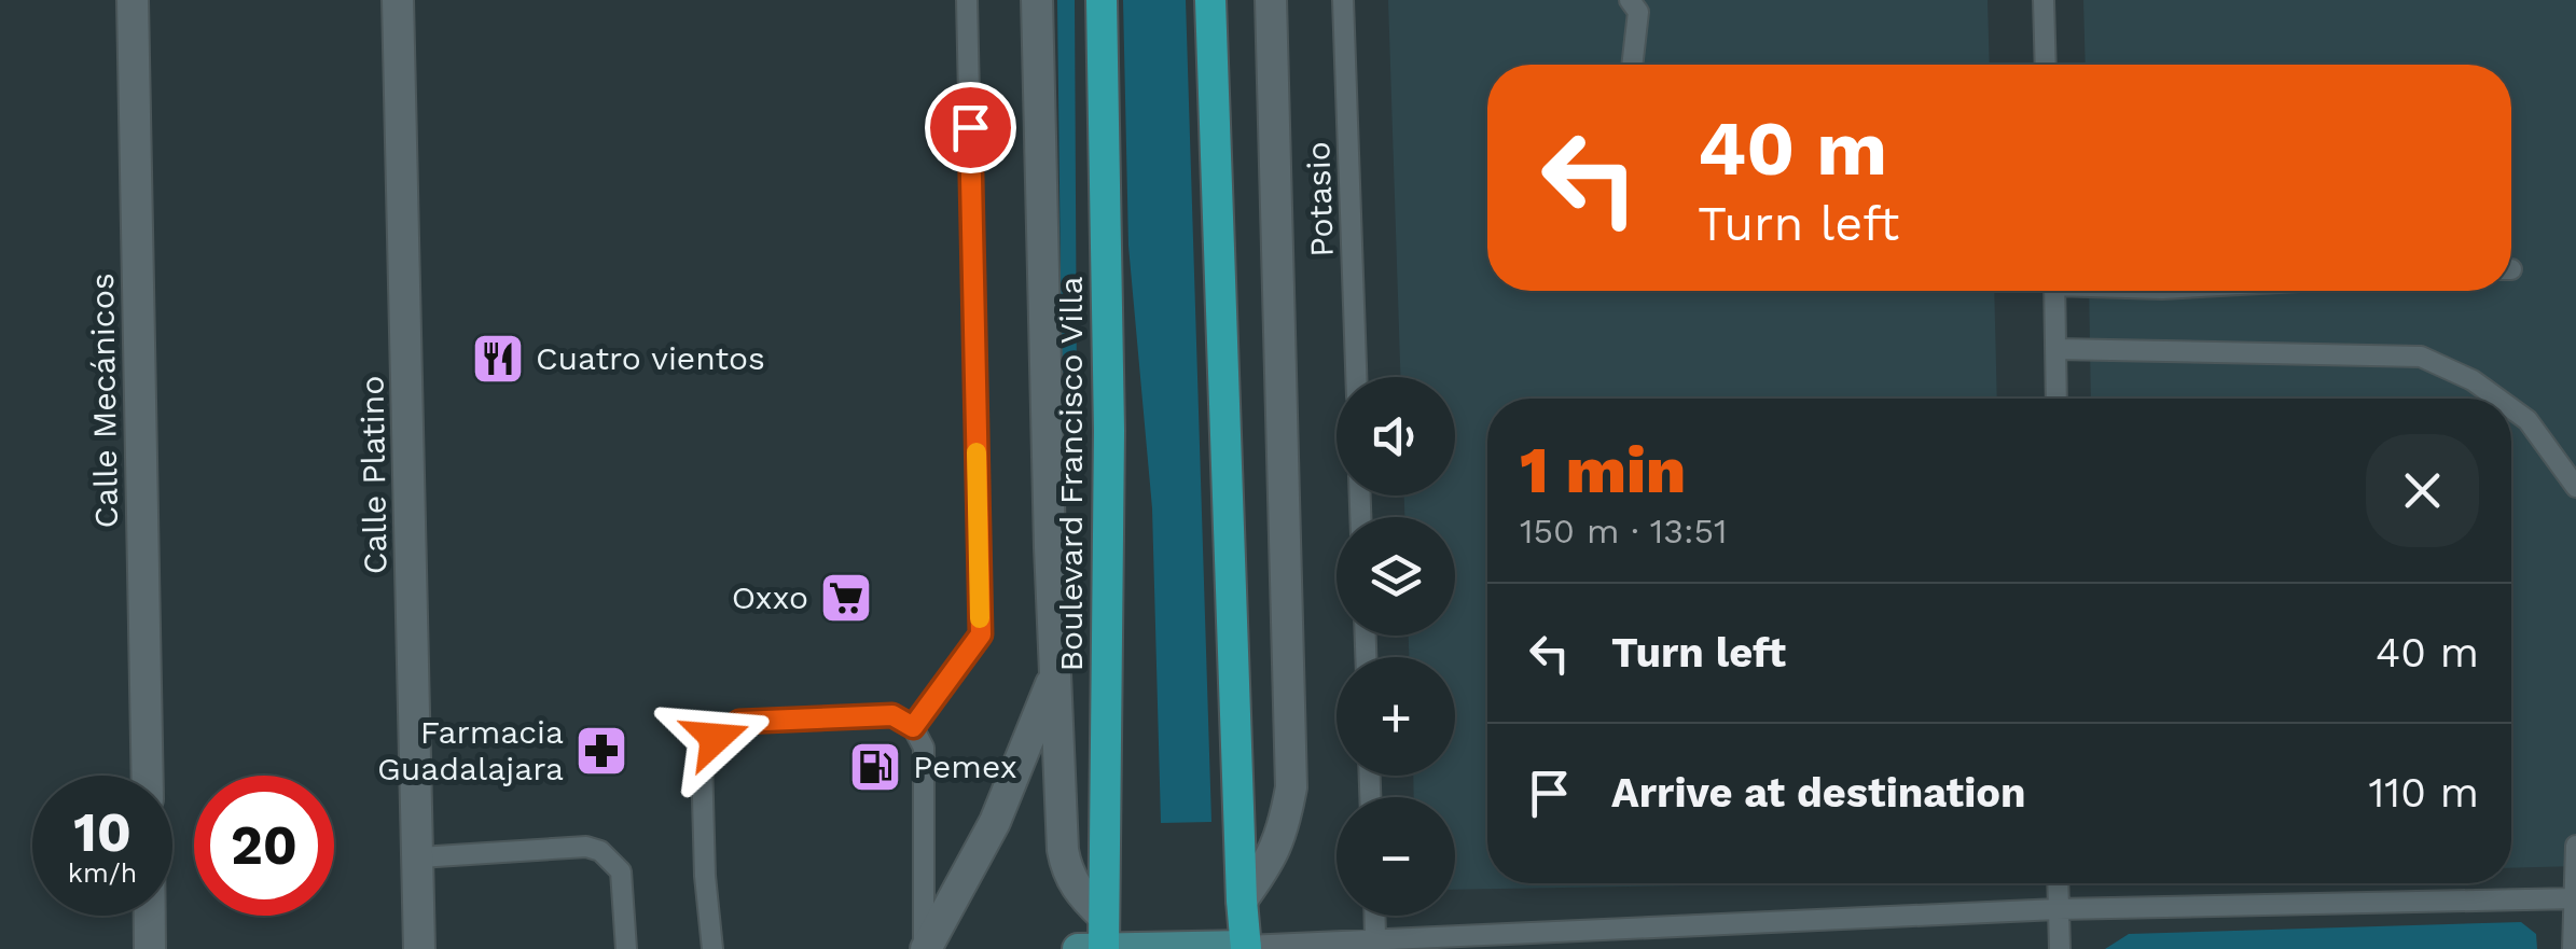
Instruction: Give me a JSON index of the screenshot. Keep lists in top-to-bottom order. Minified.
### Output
{"streets":{"main road":["Boulevard Francisco Villa"],"street":["Calle Mecánicos","Calle Platino"],"lane":["Potasio"]},"places":{"restaurant":["Cuatro vientos"],"supermarket":["Oxxo"],"pharmacy":["Farmacia Guadalajara"],"fuel station":["Pemex"]},"page":{"turn":["40 m","Turn left"],"map_buttons":["+","−"],"heading":["1 min","150 m · 13:51"],"list":[{"name":"Turn left","value":"40 m"},{"name":"Arrive at destination","value":"110 m"}],"speed":"10 km/h","limit":"20"}}
